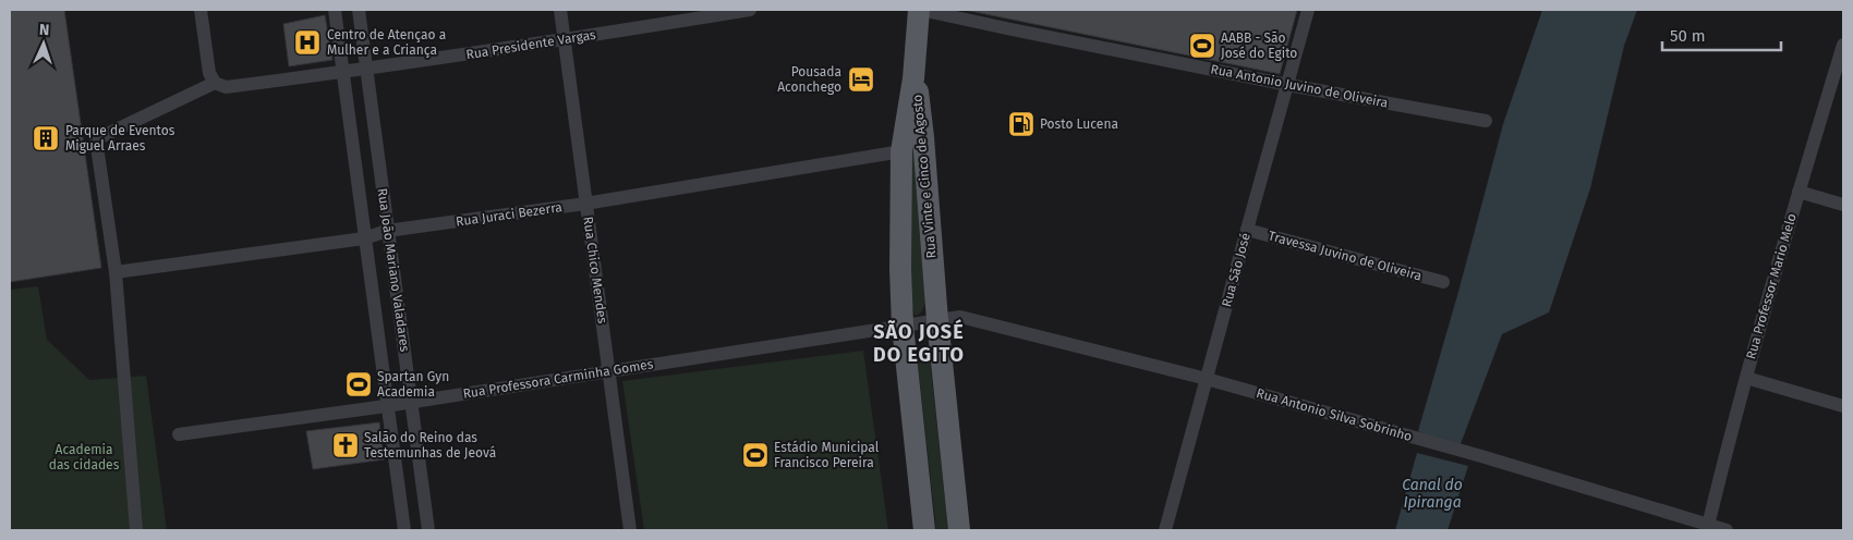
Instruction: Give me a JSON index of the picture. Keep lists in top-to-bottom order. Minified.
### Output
{"streets":{"main road":["Rua Vinte e Cinco de Agosto"],"street":["Rua Presidente Vargas","Rua Antonio Juvino de Oliveira","Rua Juraci Bezerra","Travessa Juvino de Oliveira","Rua João Mariano Valadares","Rua Chico Mendes","Rua São José","Rua Professor Mario Melo","Rua Professora Carminha Gomes","Rua Antonio Silva Sobrinho"]},"crossings":[["Rua Presidente Vargas","Rua João Mariano Valadares"],["Rua Presidente Vargas","Rua Chico Mendes"],["Rua Antonio Juvino de Oliveira","Rua São José"],["Rua Vinte e Cinco de Agosto","Rua Juraci Bezerra"],["Rua Vinte e Cinco de Agosto","Rua Professora Carminha Gomes"],["Rua Vinte e Cinco de Agosto","Rua Antonio Silva Sobrinho"],["Rua Juraci Bezerra","Rua João Mariano Valadares"],["Rua Juraci Bezerra","Rua Chico Mendes"],["Travessa Juvino de Oliveira","Rua São José"],["Rua João Mariano Valadares","Rua Professora Carminha Gomes"],["Rua Chico Mendes","Rua Professora Carminha Gomes"],["Rua São José","Rua Antonio Silva Sobrinho"],["Rua Professor Mario Melo","Rua Antonio Silva Sobrinho"],["Rua Professora Carminha Gomes","Rua Antonio Silva Sobrinho"]],"districts":["SÃO JOSÉ DO EGITO"],"water":["Canal do Ipiranga"],"parks":["Academia das cidades"],"places":{"hospital":["Centro de Atençao a Mulher e a Criança"],"sports":["AABB - São José do Egito","Spartan Gyn Academia","Estádio Municipal Francisco Pereira"],"hotel":["Pousada Aconchego"],"fuel station":["Posto Lucena"],"building":["Parque de Eventos Miguel Arraes"],"church":["Salão do Reino das Testemunhas de Jeová"]},"scale_bar":"50 m","north":"top"}
